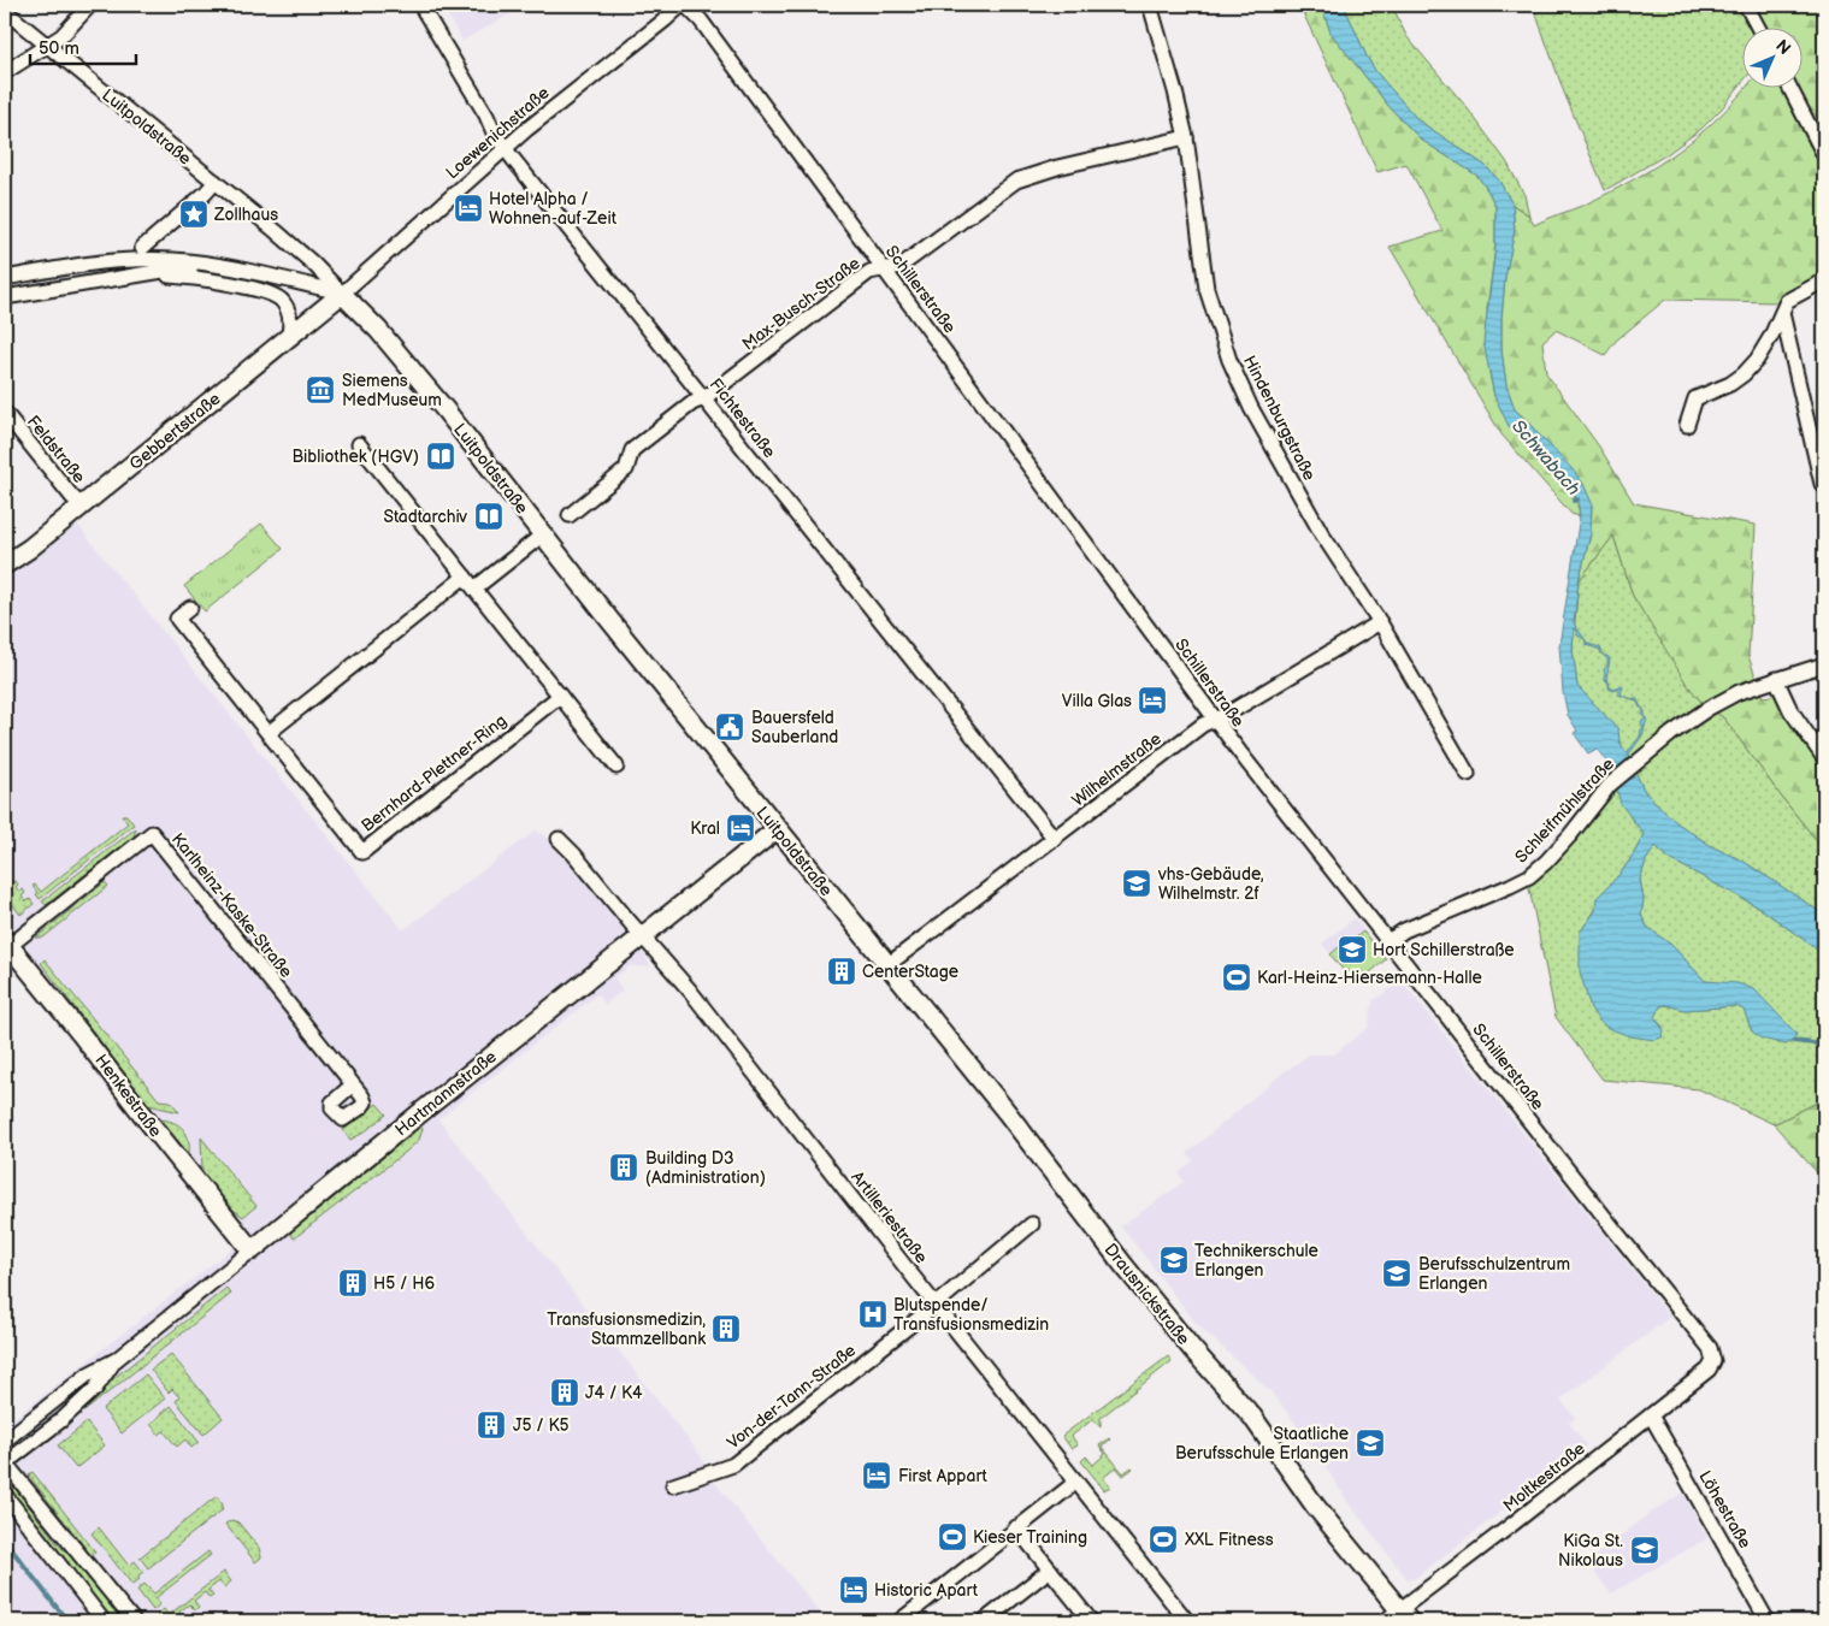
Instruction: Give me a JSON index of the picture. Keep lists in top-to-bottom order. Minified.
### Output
{"streets":{"main road":["Luitpoldstraße","Gebbertstraße","Hartmannstraße","Henkestraße","Drausnickstraße"],"street":["Loewenichstraße","Schillerstraße","Max-Busch-Straße","Fichtestraße","Hindenburgstraße","Feldstraße","Wilhelmstraße","Bernhard-Plettner-Ring","Schleifmühlstraße","Karlheinz-Kaske-Straße","Artilleriestraße","Von-der-Tann-Straße","Moltkestraße","Löhestraße"]},"crossings":[["Luitpoldstraße","Loewenichstraße"],["Luitpoldstraße","Gebbertstraße"],["Luitpoldstraße","Wilhelmstraße"],["Luitpoldstraße","Hartmannstraße"],["Luitpoldstraße","Drausnickstraße"],["Loewenichstraße","Schillerstraße"],["Loewenichstraße","Fichtestraße"],["Loewenichstraße","Gebbertstraße"],["Schillerstraße","Max-Busch-Straße"],["Schillerstraße","Wilhelmstraße"],["Schillerstraße","Schleifmühlstraße"],["Schillerstraße","Moltkestraße"],["Max-Busch-Straße","Fichtestraße"],["Max-Busch-Straße","Hindenburgstraße"],["Fichtestraße","Wilhelmstraße"],["Hindenburgstraße","Wilhelmstraße"],["Gebbertstraße","Feldstraße"],["Wilhelmstraße","Drausnickstraße"],["Karlheinz-Kaske-Straße","Henkestraße"],["Hartmannstraße","Henkestraße"],["Hartmannstraße","Artilleriestraße"],["Artilleriestraße","Von-der-Tann-Straße"],["Drausnickstraße","Moltkestraße"],["Moltkestraße","Löhestraße"]],"water":["Schwabach"],"places":{"hotel":["Hotel Alpha / Wohnen-auf-Zeit","Villa Glas","Kral","First Appart","Historic Apart"],"place":["Zollhaus"],"museum":["Siemens MedMuseum"],"library":["Bibliothek (HGV)","Stadtarchiv"],"public building":["Bauersfeld Sauberland"],"school or university":["vhs-Gebäude, Wilhelmstr. 2f","Hort Schillerstraße","Technikerschule Erlangen","Berufsschulzentrum Erlangen","Staatliche Berufsschule Erlangen","KiGa St. Nikolaus"],"building":["CenterStage","Building D3 (Administration)","H5 / H6","Transfusionsmedizin, Stammzellbank","J4 / K4","J5 / K5"],"sports":["Karl-Heinz-Hiersemann-Halle","Kieser Training","XXL Fitness"],"hospital":["Blutspende/ Transfusionsmedizin"]},"scale_bar":"50 m","north":"top right"}
